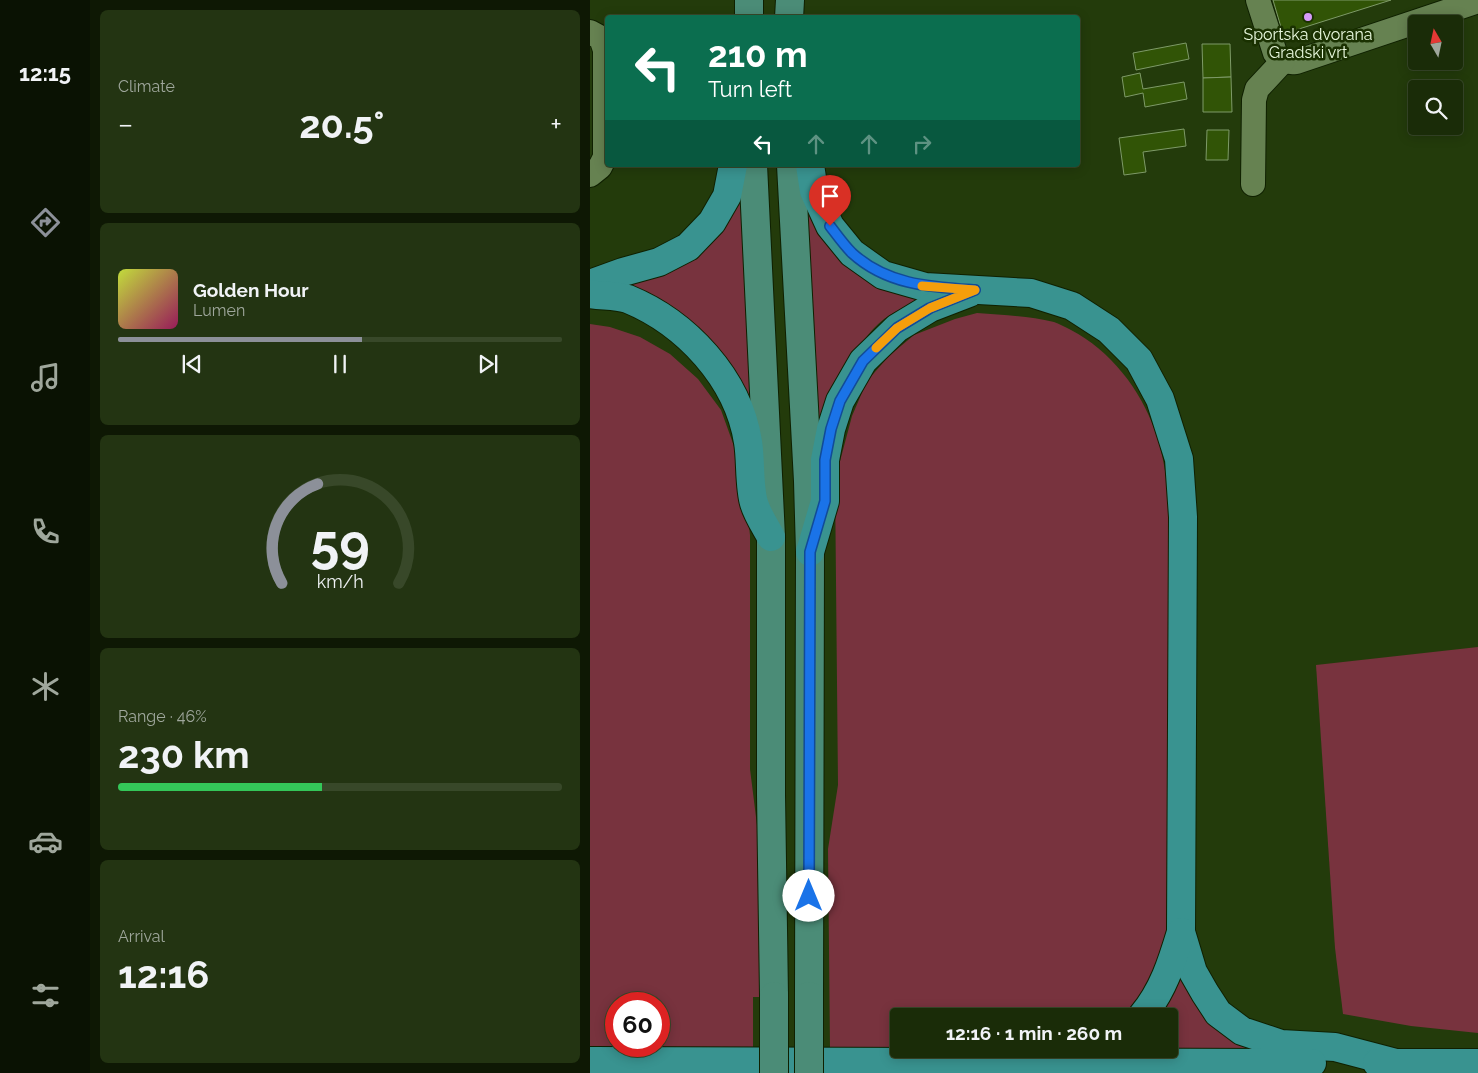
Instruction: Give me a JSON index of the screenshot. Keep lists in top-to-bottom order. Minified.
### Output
{"places":["Sportska dvorana Gradski vrt"],"north":"top","page":{"tabs":"12:15","tile":["Climate",["Range · 46%","230 km"],["Arrival","12:16"]],"turn":["210 m","Turn left"],"heat":["−","20.5°","+"],"song":["Golden Hour","Lumen"],"limit":"60","trip":"12:16 · 1 min · 260 m","gauge":["59","km/h"]}}
